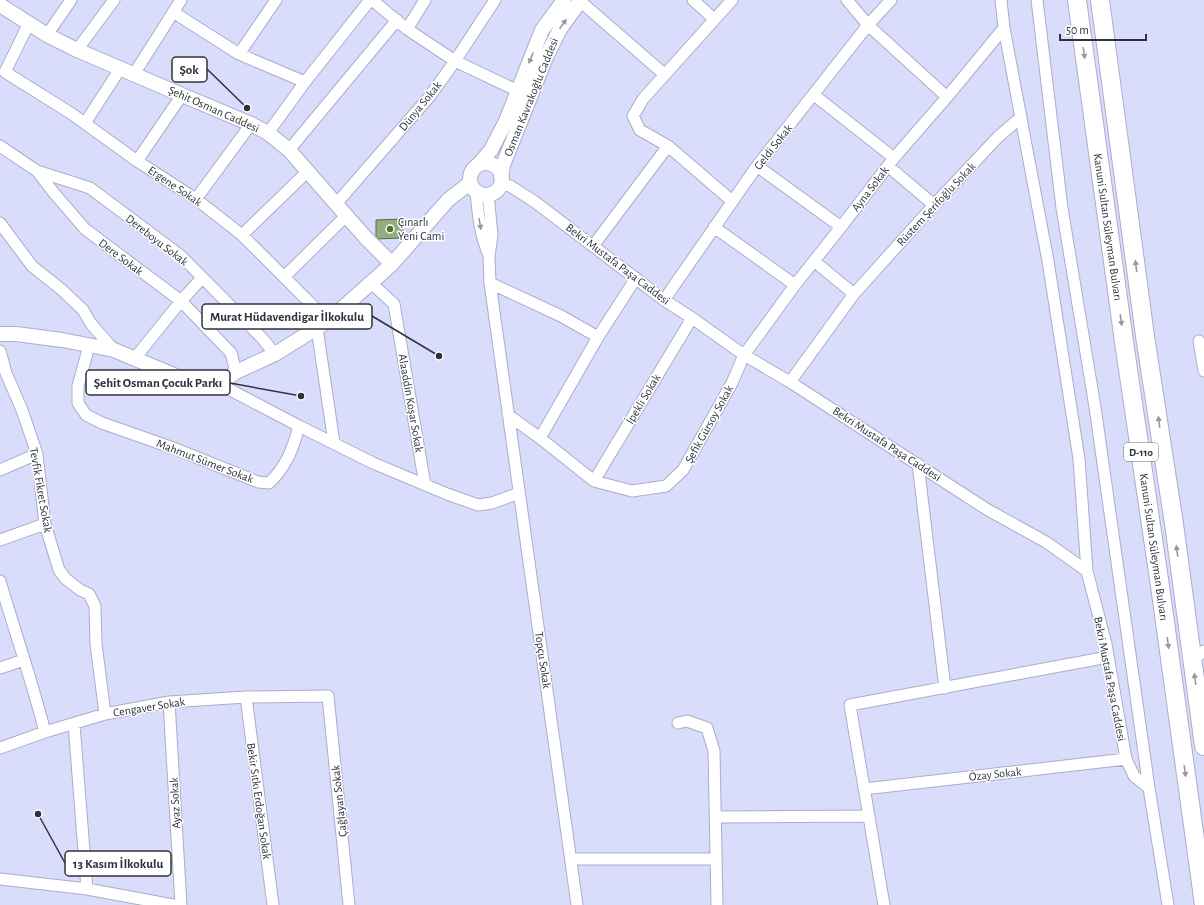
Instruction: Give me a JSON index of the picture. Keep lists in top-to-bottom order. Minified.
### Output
{"streets":{"highway":["Kanuni Sultan Süleyman Bulvarı","D-110"],"street":["Osman Kavrakoğlu Caddesi","Dünya Sokak","Şehit Osman Caddesi","Geldi Sokak","Ergene Sokak","Ayna Sokak","Rüstem Şerifoğlu Sokak","Dereboyu Sokak","Dere Sokak","Bekri Mustafa Paşa Caddesi","İpekli Sokak","Alaaddin Koşar Sokak","Şefik Gürsoy Sokak","Mahmut Sümer Sokak","Tevfik Fikret Sokak","Topçu Sokak","Cengaver Sokak","Özay Sokak","Bekir Sıtkı Erdoğan Sokak","Çağlayan Sokak","Ayaz Sokak"]},"crossings":[["Osman Kavrakoğlu Caddesi","Bekri Mustafa Paşa Caddesi"],["Osman Kavrakoğlu Caddesi","Topçu Sokak"],["Dünya Sokak","Şehit Osman Caddesi"],["Şehit Osman Caddesi","Ergene Sokak"],["Geldi Sokak","Bekri Mustafa Paşa Caddesi"],["Ayna Sokak","Bekri Mustafa Paşa Caddesi"],["Ayna Sokak","Şefik Gürsoy Sokak"],["Rüstem Şerifoğlu Sokak","Bekri Mustafa Paşa Caddesi"],["Dereboyu Sokak","Dere Sokak"],["Bekri Mustafa Paşa Caddesi","İpekli Sokak"],["Bekri Mustafa Paşa Caddesi","Şefik Gürsoy Sokak"],["Bekri Mustafa Paşa Caddesi","Topçu Sokak"],["Bekri Mustafa Paşa Caddesi","Özay Sokak"],["İpekli Sokak","Şefik Gürsoy Sokak"],["Tevfik Fikret Sokak","Cengaver Sokak"],["Cengaver Sokak","Bekir Sıtkı Erdoğan Sokak"],["Cengaver Sokak","Çağlayan Sokak"],["Cengaver Sokak","Ayaz Sokak"]],"places":["Şok","Çınarlı Yeni Cami","Murat Hüdavendigar İlkokulu","Şehit Osman Çocuk Parkı","13 Kasım İlkokulu"],"scale_bar":"50 m"}
